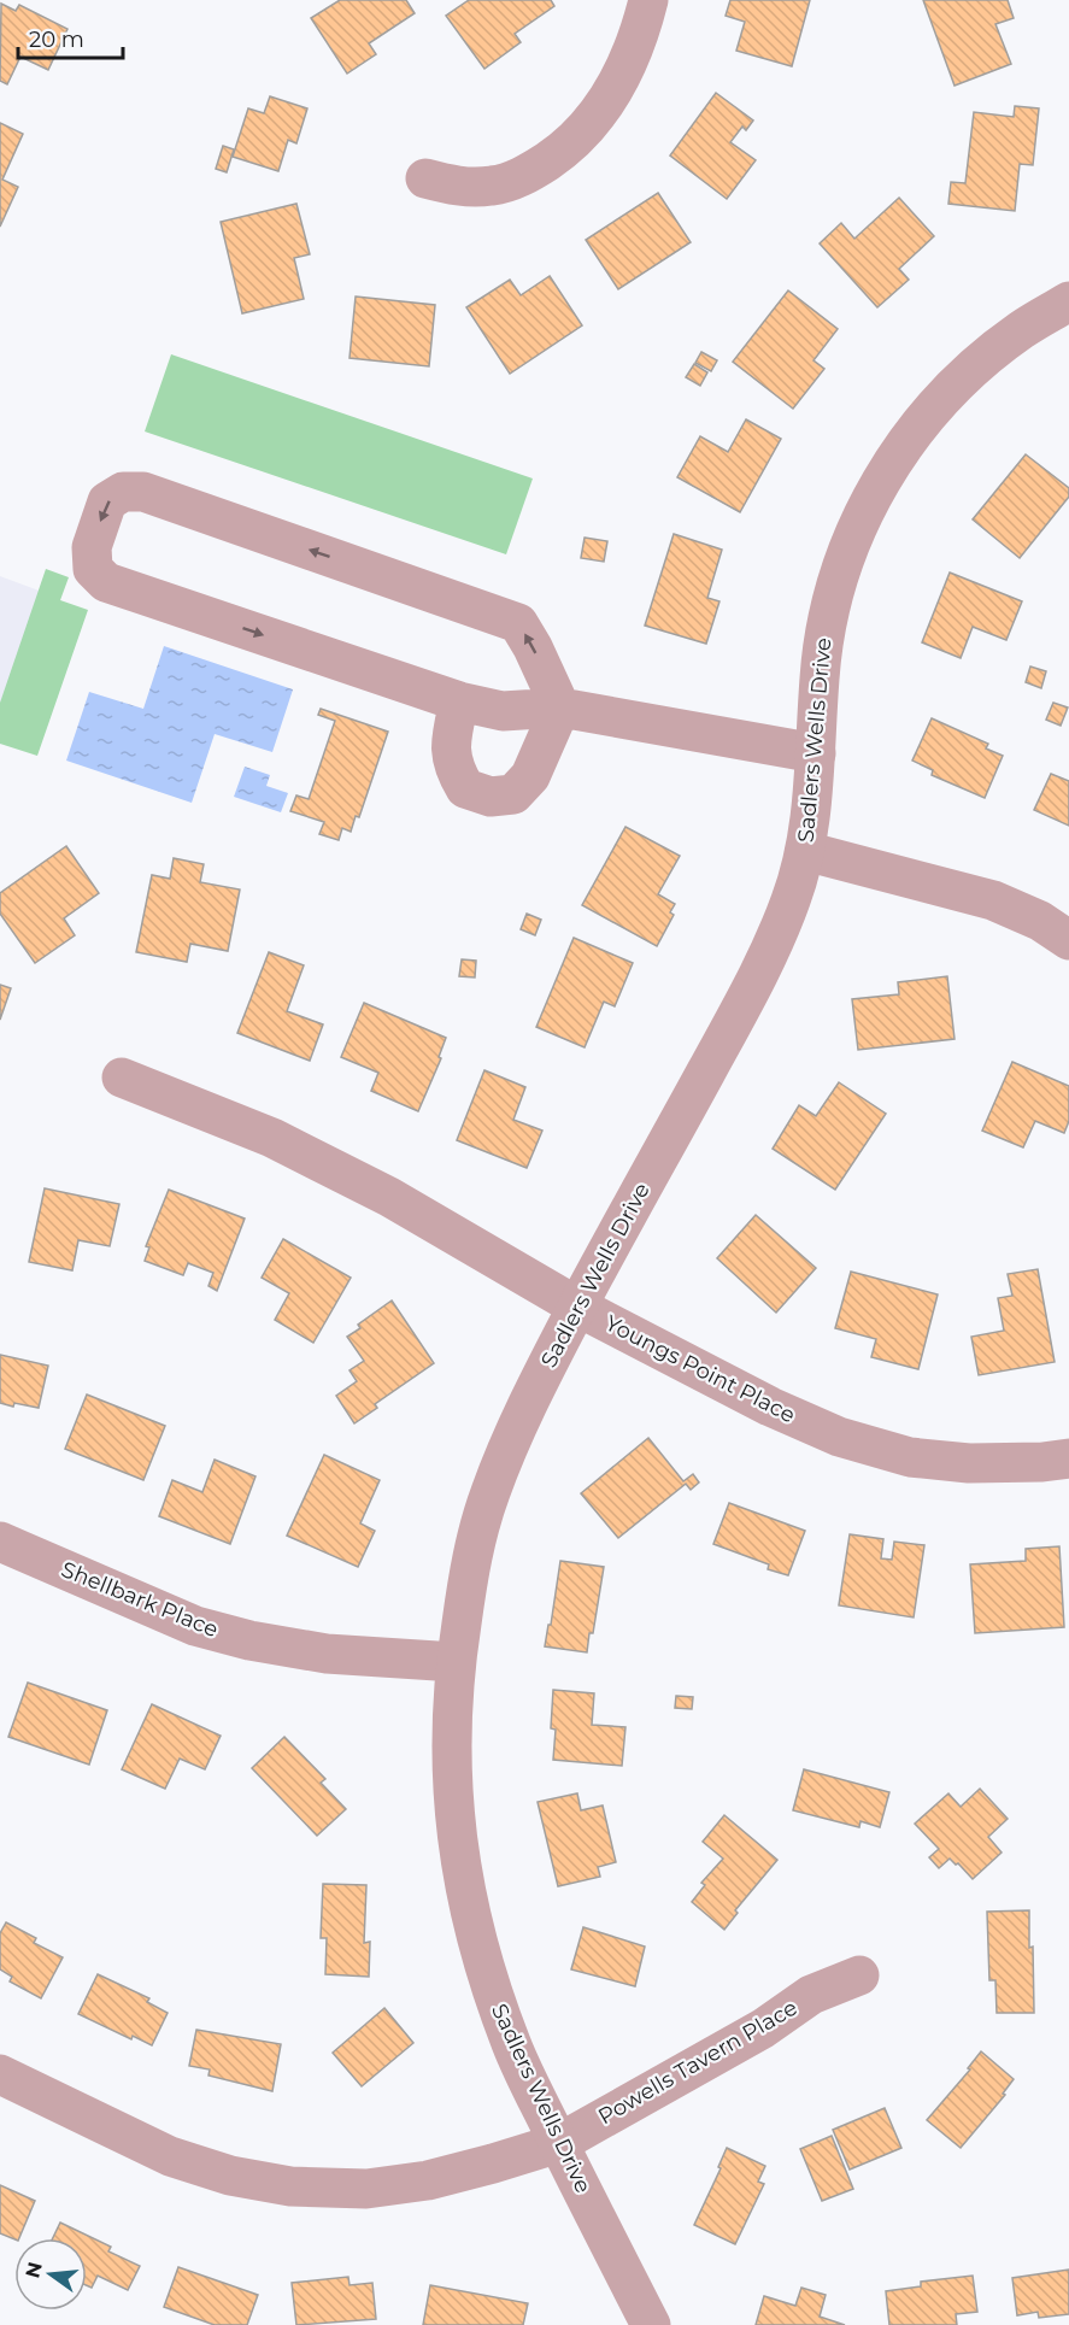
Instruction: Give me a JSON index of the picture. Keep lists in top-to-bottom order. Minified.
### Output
{"streets":{"street":["Sadlers Wells Drive","Youngs Point Place","Shellbark Place","Powells Tavern Place"]},"crossings":[["Sadlers Wells Drive","Youngs Point Place"],["Sadlers Wells Drive","Shellbark Place"],["Sadlers Wells Drive","Powells Tavern Place"]],"scale_bar":"20 m","north":"left"}
